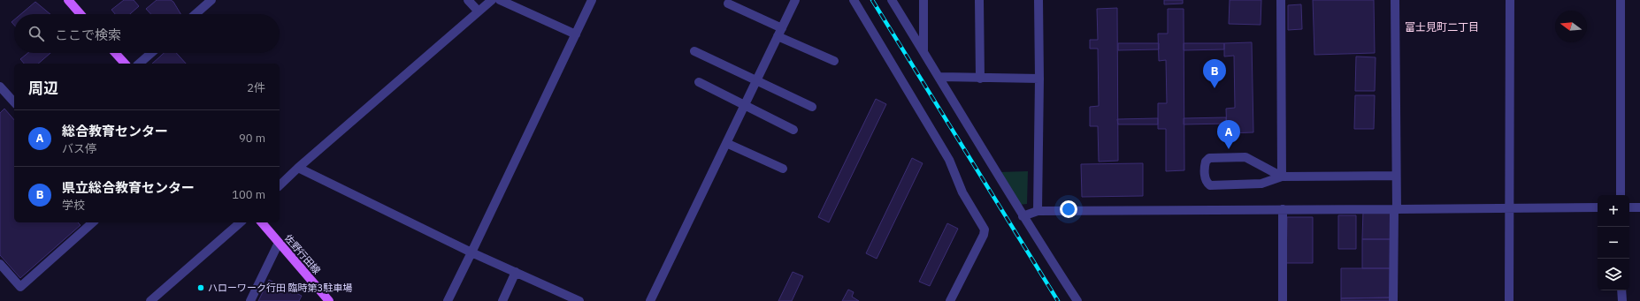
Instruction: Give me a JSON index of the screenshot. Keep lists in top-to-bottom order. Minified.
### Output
{"streets":{"main road":["佐野行田線"]},"districts":["富士見町二丁目"],"places":["ハローワーク行田 臨時第3駐車場"],"north":"left","page":{"search":"ここで検索","pins":["B","A"],"heading":["周辺","2件"],"list":[{"mark":"A","name":"総合教育センター","note":"バス停","value":"90 m"},{"mark":"B","name":"県立総合教育センター","note":"学校","value":"100 m"}],"map_buttons":["+","−"]}}
